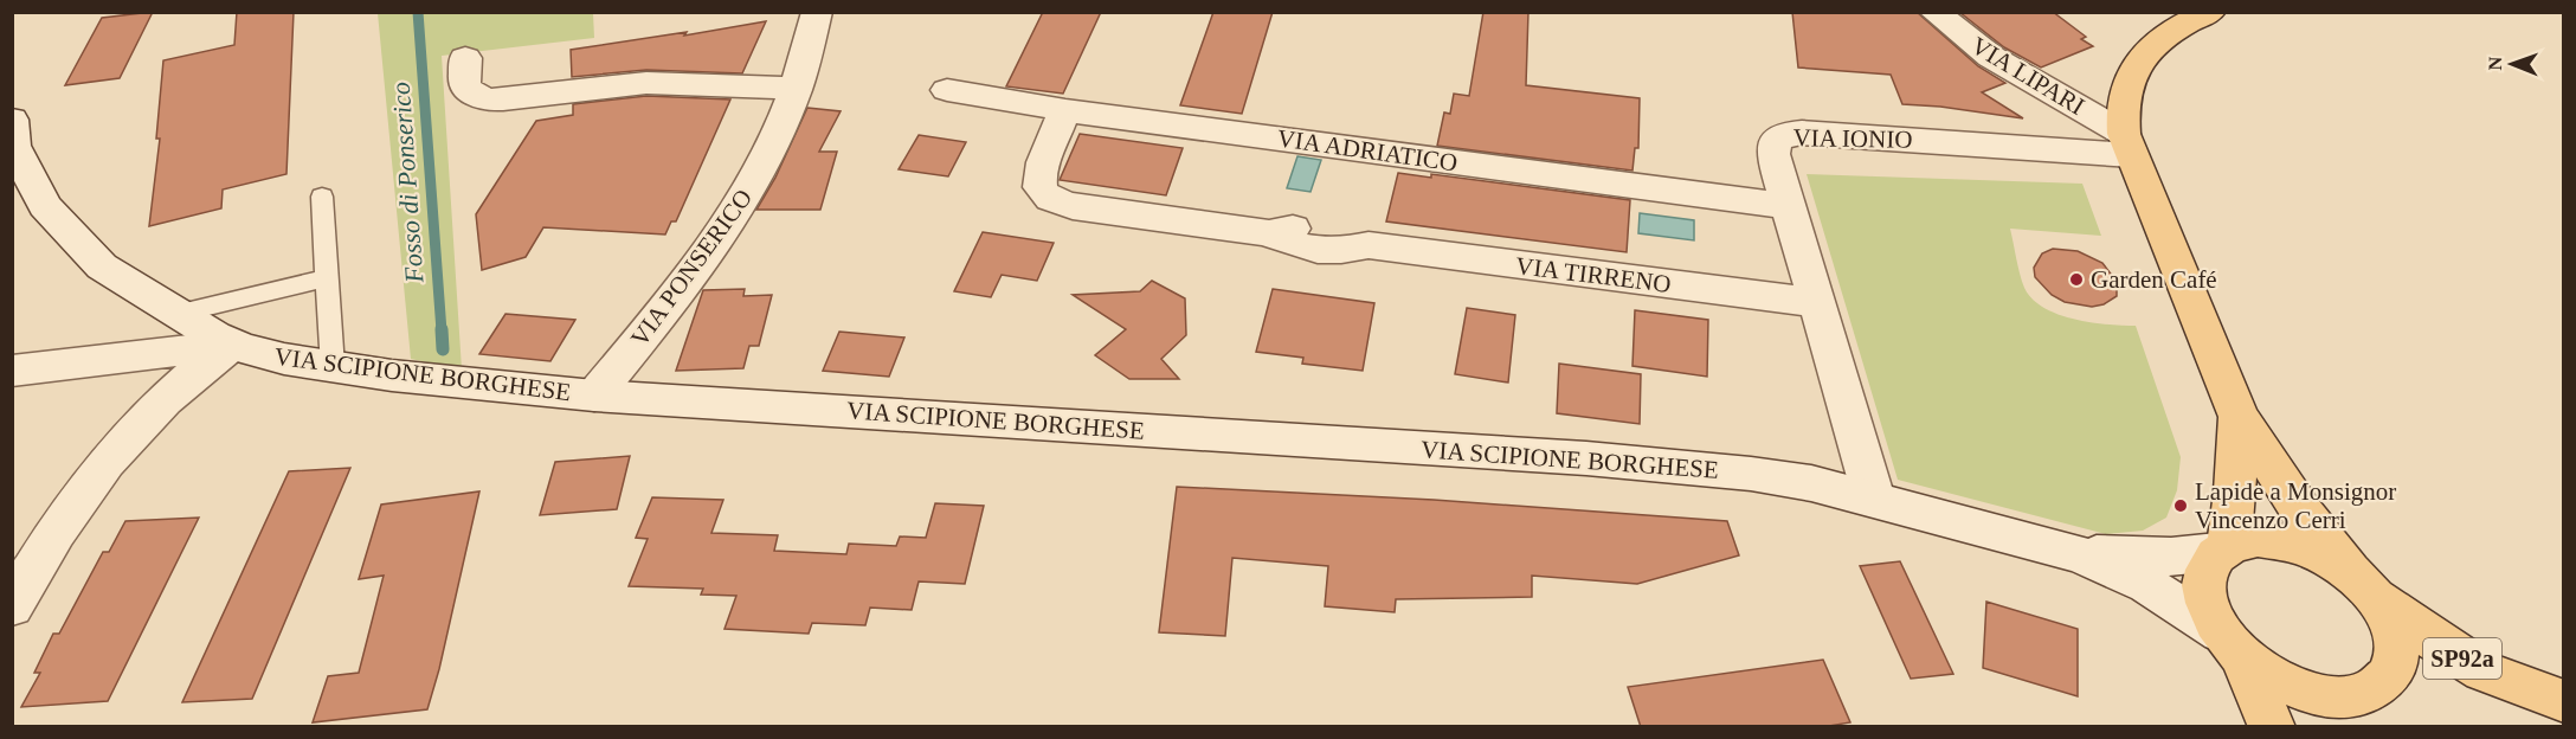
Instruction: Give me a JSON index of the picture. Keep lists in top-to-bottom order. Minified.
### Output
{"streets":{"main road":["SP92a"],"street":["VIA LIPARI","VIA IONIO","VIA ADRIATICO","VIA PONSERICO","VIA TIRRENO","VIA SCIPIONE BORGHESE"]},"crossings":[["VIA LIPARI","VIA IONIO"],["VIA IONIO","VIA ADRIATICO"],["VIA IONIO","VIA TIRRENO"],["VIA IONIO","VIA SCIPIONE BORGHESE"],["VIA ADRIATICO","VIA TIRRENO"],["VIA PONSERICO","VIA SCIPIONE BORGHESE"],["VIA SCIPIONE BORGHESE","SP92a"]],"water":["Fosso di Ponserico"],"places":["Garden Café","Lapide a Monsignor Vincenzo Cerri"],"north":"left"}
